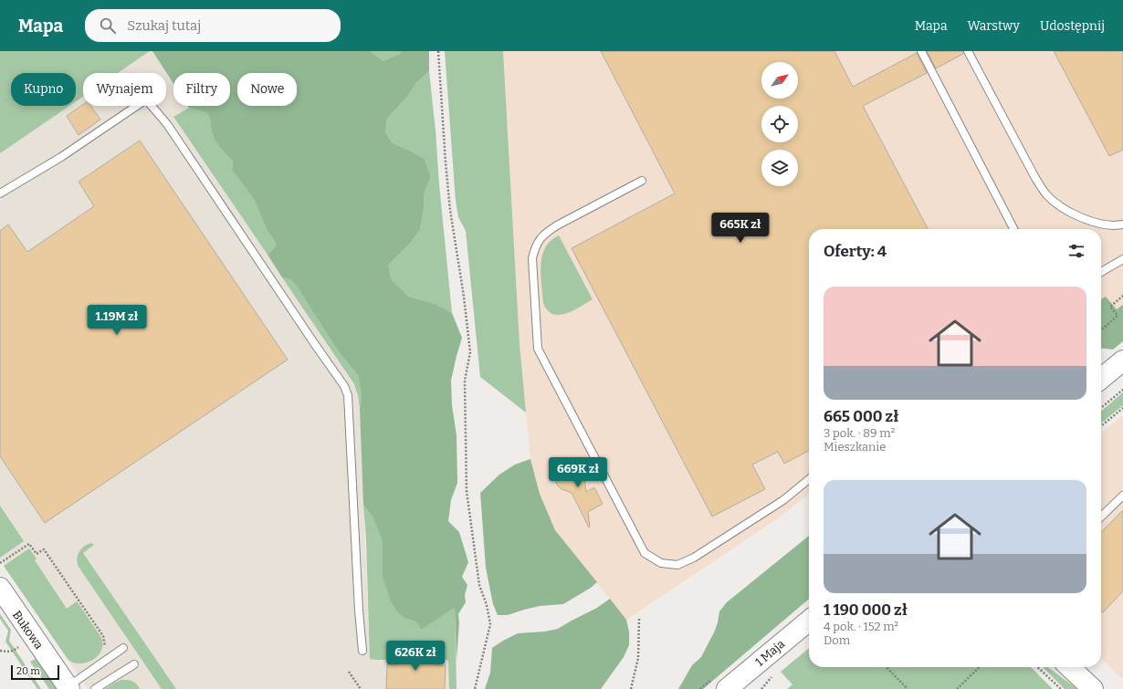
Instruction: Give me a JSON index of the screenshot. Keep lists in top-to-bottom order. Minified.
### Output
{"streets":{"street":["Bukowa","1 Maja"]},"scale_bar":"20 m","north":"top right","page":{"header":"Mapa","search":"Szukaj tutaj","nav":["Mapa","Warstwy","Udostępnij"],"chip":["Kupno","Wynajem","Filtry","Nowe"],"price":["665K zł","1.19M zł","669K zł","626K zł"],"heading":"Oferty: 4","list":[{"name":"665 000 zł","note":"3 pok. · 89 m² · Mieszkanie"},{"name":"1 190 000 zł","note":"4 pok. · 152 m² · Dom"}],"scale":"20 m"}}
